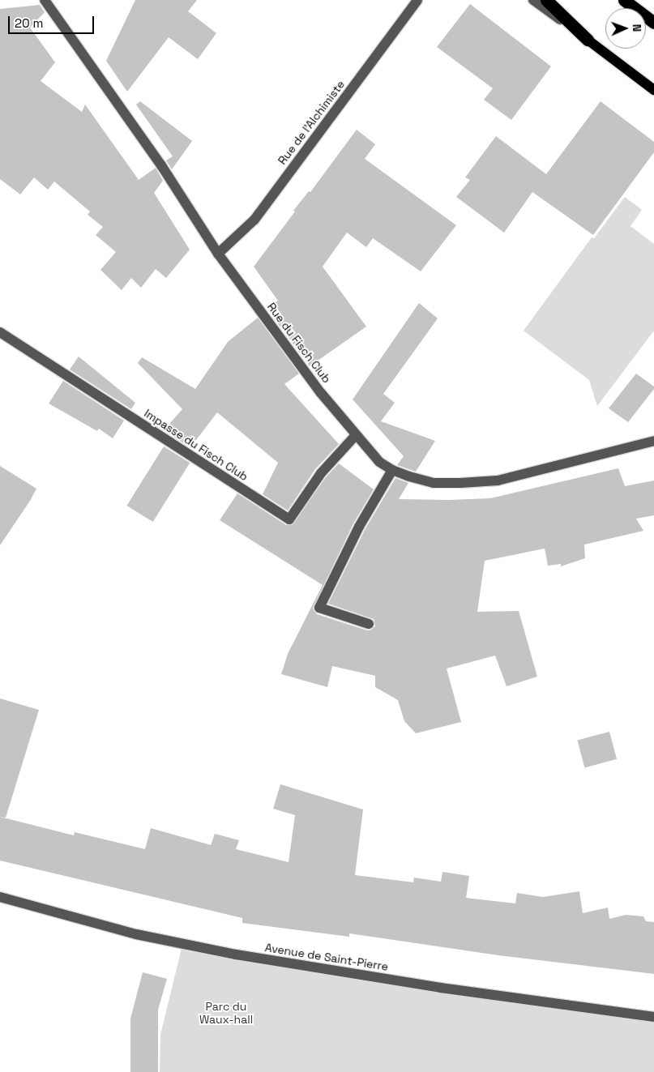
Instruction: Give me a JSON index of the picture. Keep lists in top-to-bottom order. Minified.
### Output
{"streets":{"street":["Rue de l'Alchimiste","Rue du Fisch Club","Impasse du Fisch Club","Avenue de Saint-Pierre"]},"crossings":[["Rue de l'Alchimiste","Rue du Fisch Club"],["Rue du Fisch Club","Impasse du Fisch Club"]],"parks":["Parc du Waux-hall"],"scale_bar":"20 m","north":"right"}
